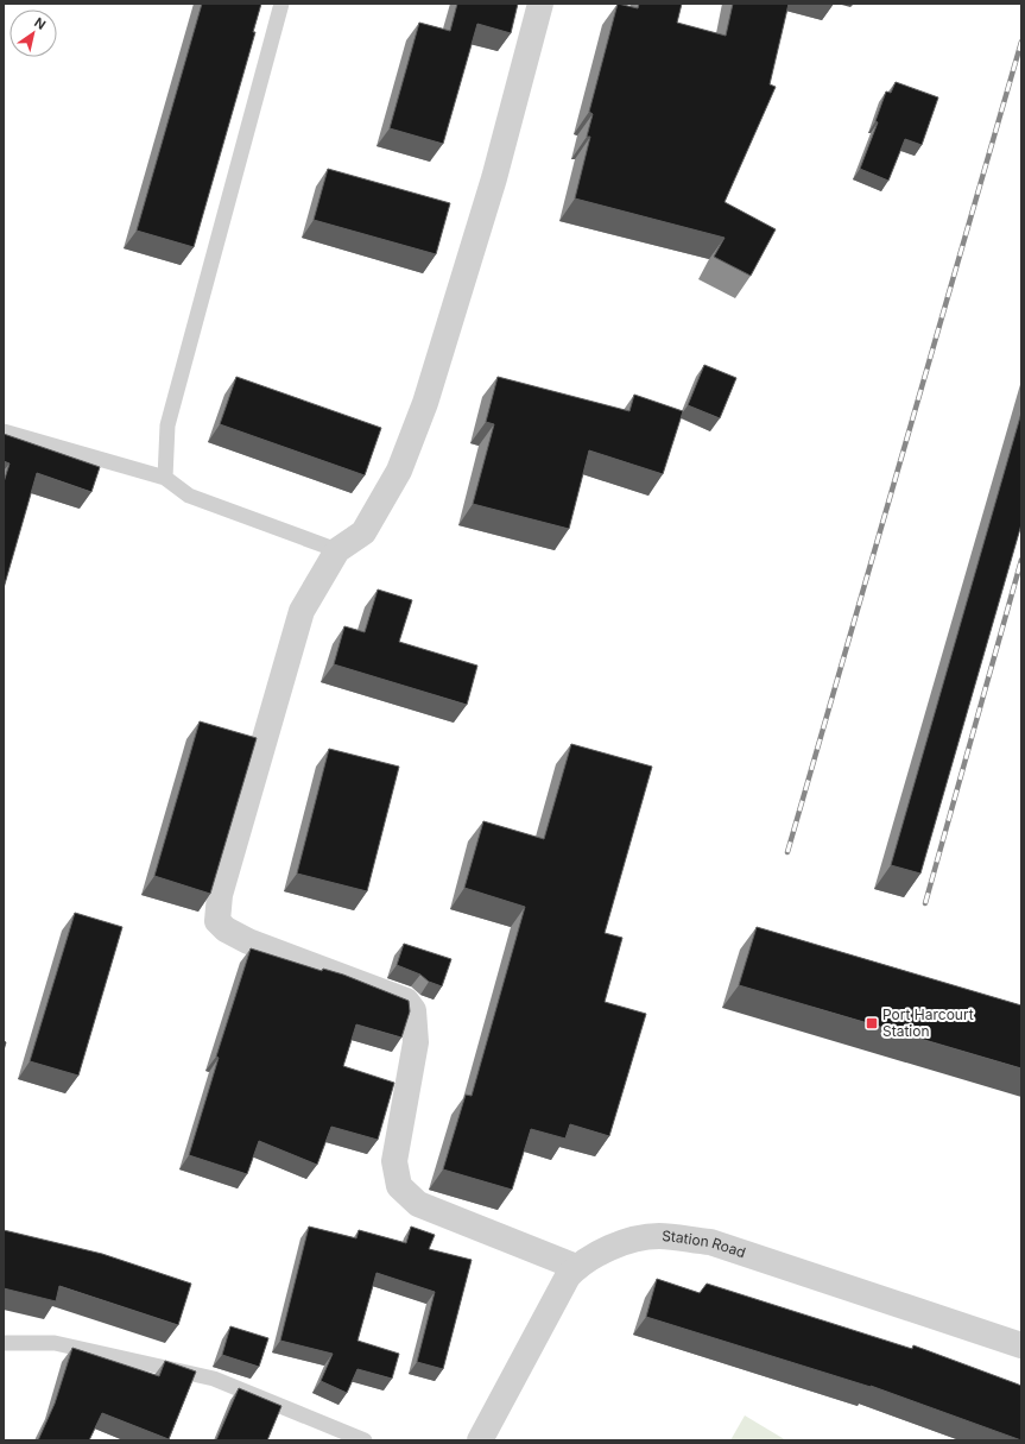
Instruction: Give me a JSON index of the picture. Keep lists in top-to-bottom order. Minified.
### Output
{"streets":{"street":["Station Road"]},"places":{"transit":["Port Harcourt Station"]},"north":"top right"}
